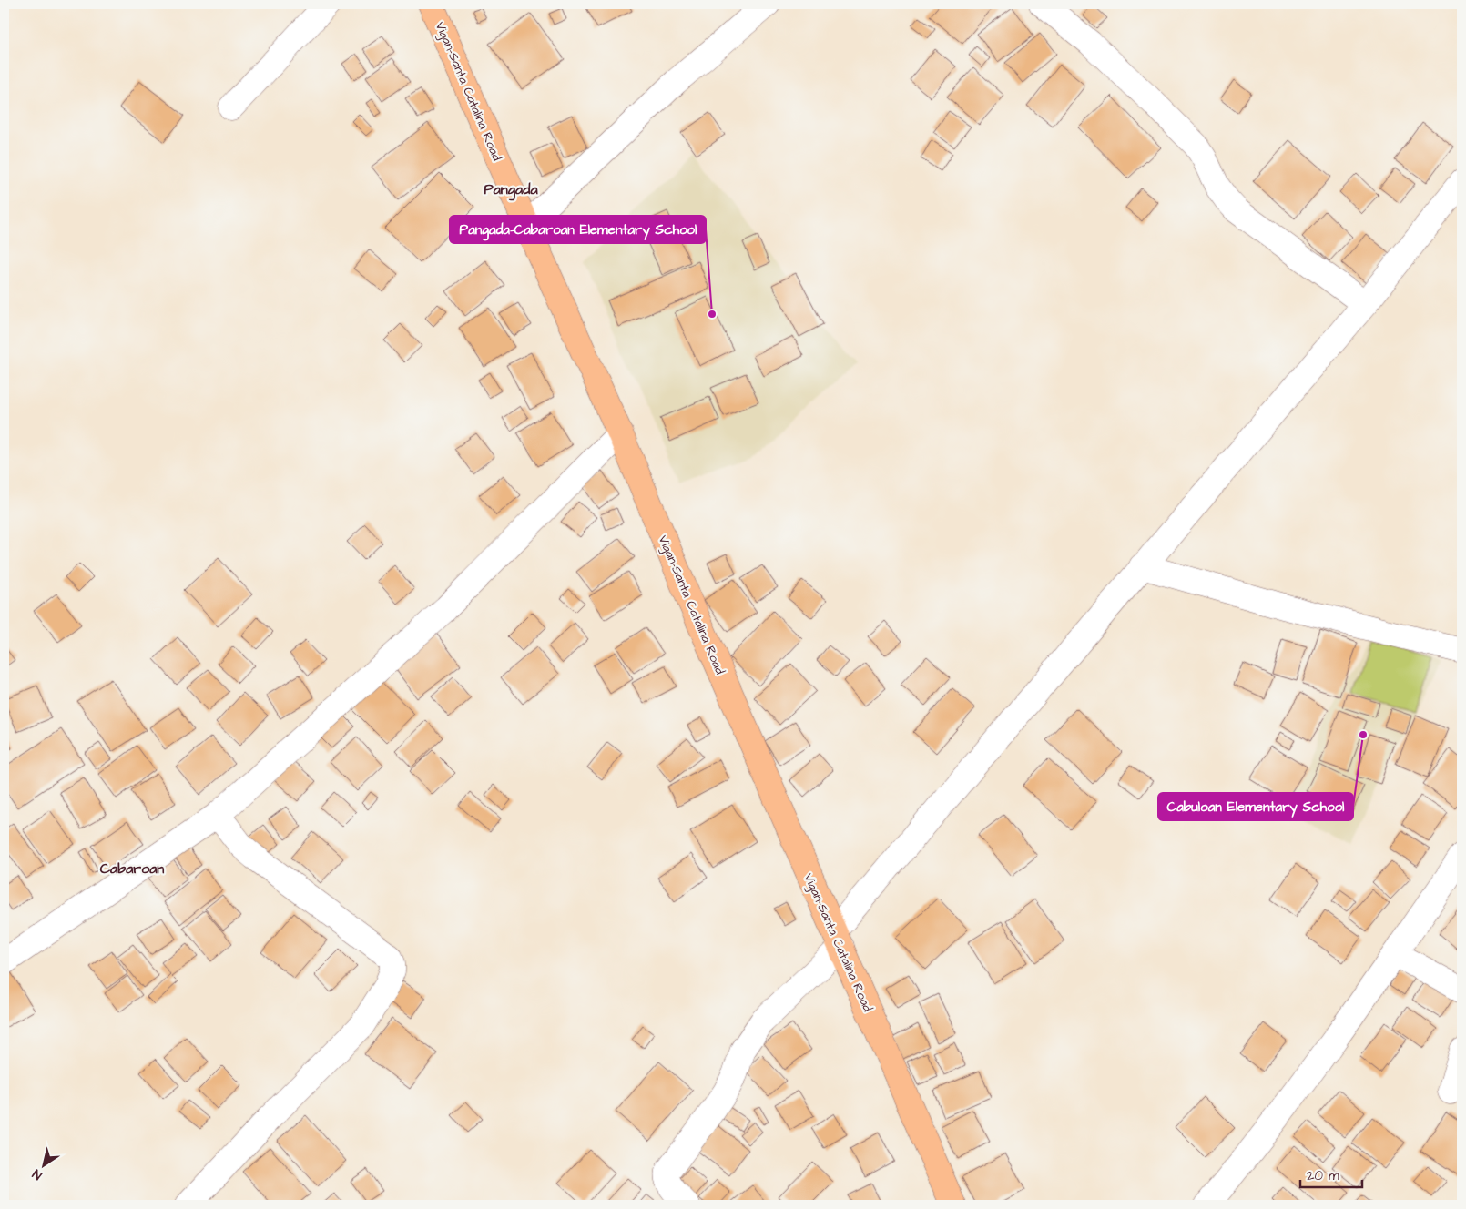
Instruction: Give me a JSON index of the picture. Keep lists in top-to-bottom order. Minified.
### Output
{"streets":{"main road":["Vigan-Santa Catalina Road"]},"districts":["Pangada","Cabaroan"],"places":["Pangada-Cabaroan Elementary School","Cabuloan Elementary School"],"scale_bar":"20 m","north":"bottom left"}
